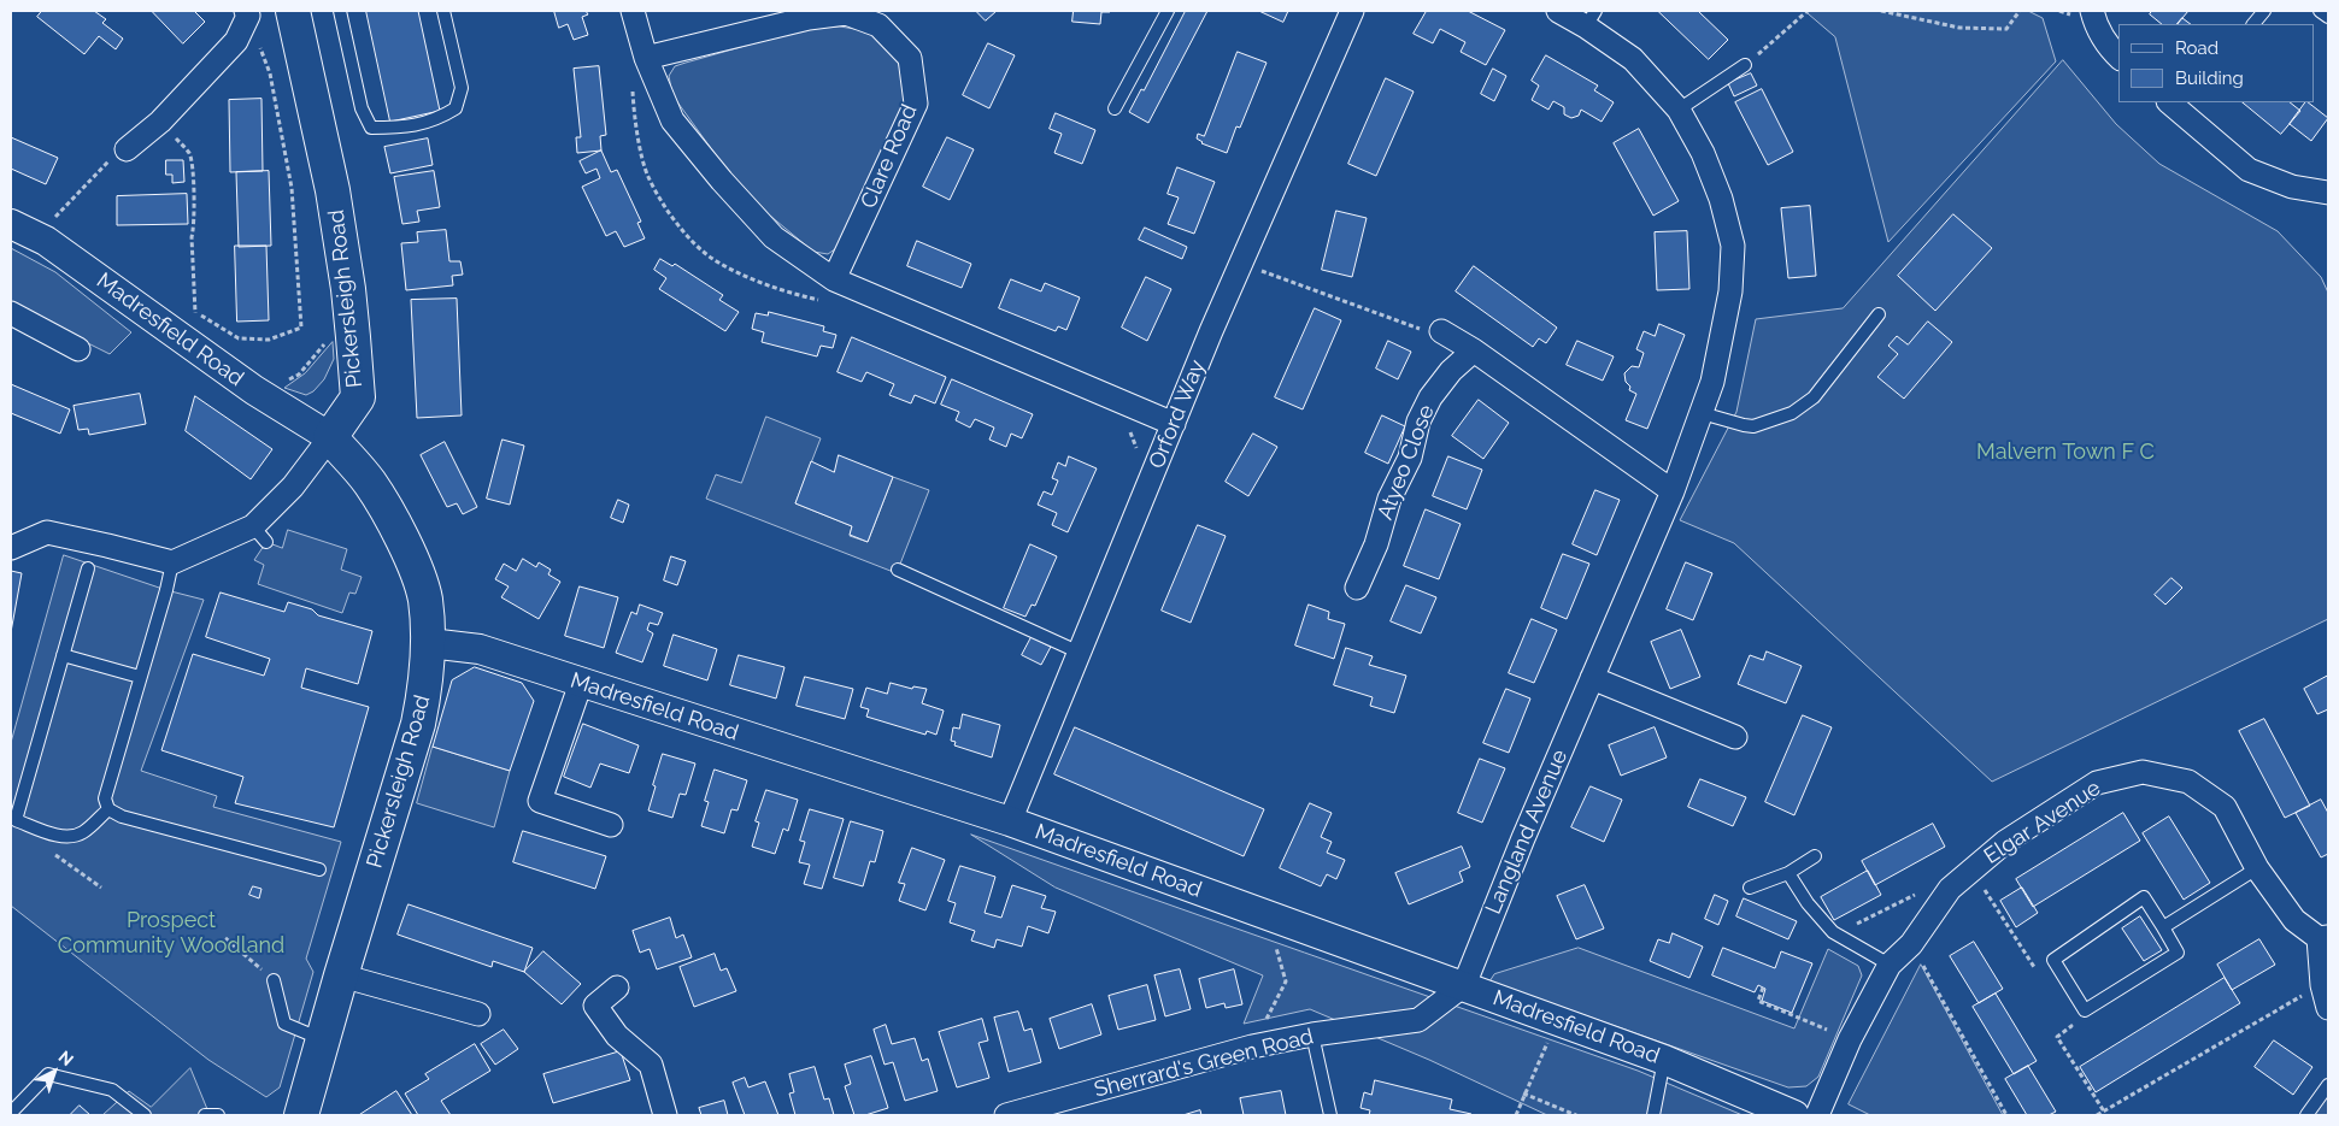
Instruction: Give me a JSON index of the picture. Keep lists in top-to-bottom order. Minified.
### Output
{"streets":{"main road":["Pickersleigh Road"],"street":["Clare Road","Madresfield Road","Orford Way","Atyeo Close","Elgar Avenue","Langland Avenue","Sherrard's Green Road"]},"crossings":[["Pickersleigh Road","Madresfield Road"],["Madresfield Road","Orford Way"],["Madresfield Road","Langland Avenue"],["Madresfield Road","Sherrard's Green Road"],["Langland Avenue","Sherrard's Green Road"]],"parks":["Malvern Town F C","Prospect Community Woodland"],"legend":["Road","Building"],"north":"top right"}
